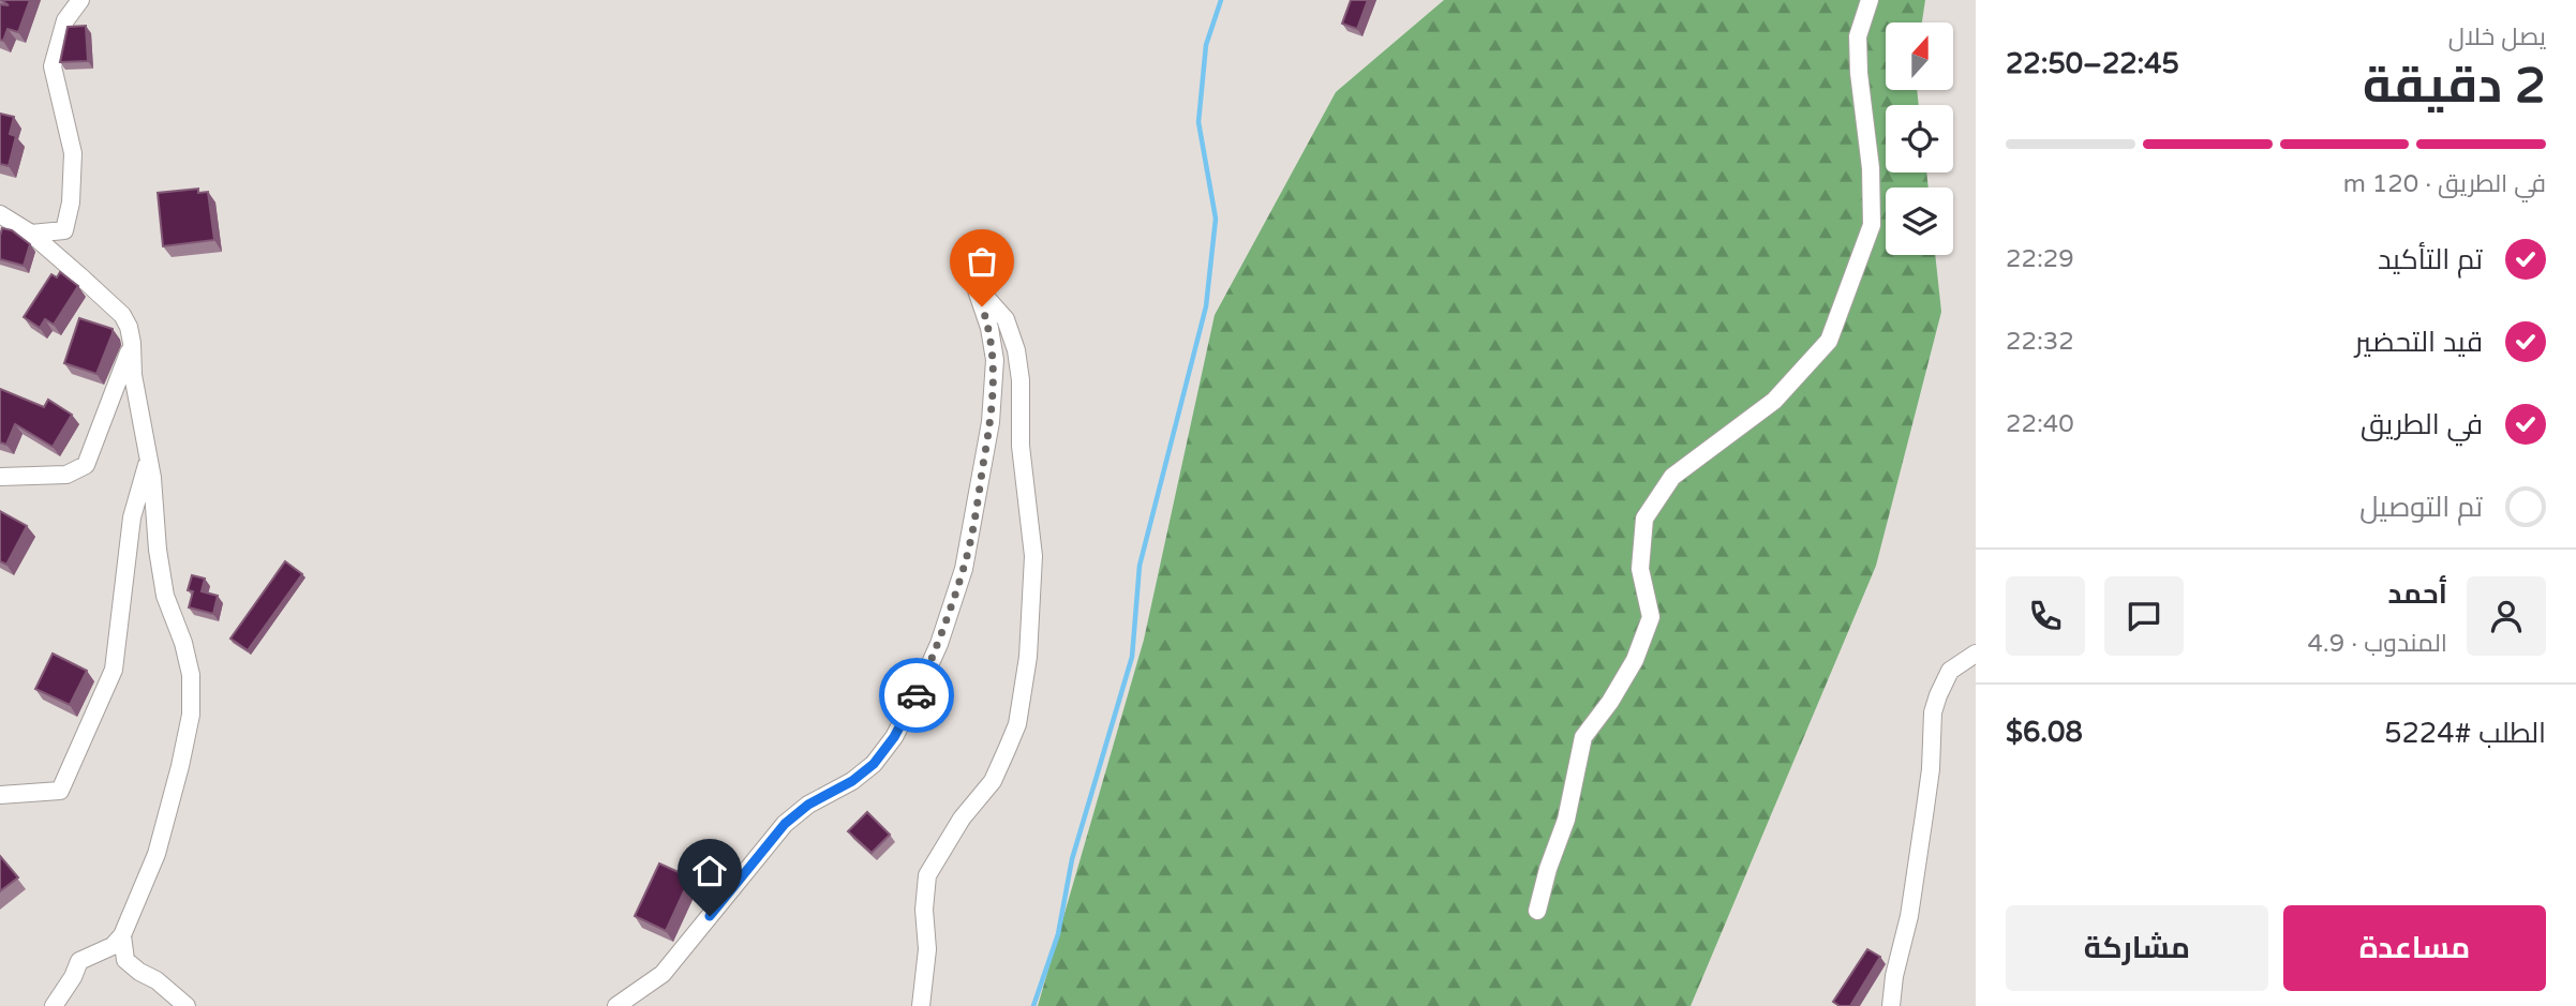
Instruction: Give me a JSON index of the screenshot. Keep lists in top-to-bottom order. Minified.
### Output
{"north":"top","page":{"heading":["2 دقيقة","يصل خلال","22:45–22:50"],"panel":["أحمد","المندوب · 4.9","الطلب #5224","$6.08"],"bar":"في الطريق · 120 m","list":[["تم التأكيد","22:29"],["قيد التحضير","22:32"],["في الطريق","22:40"],"تم التوصيل"],"buttons":["مساعدة","مشاركة"]}}
